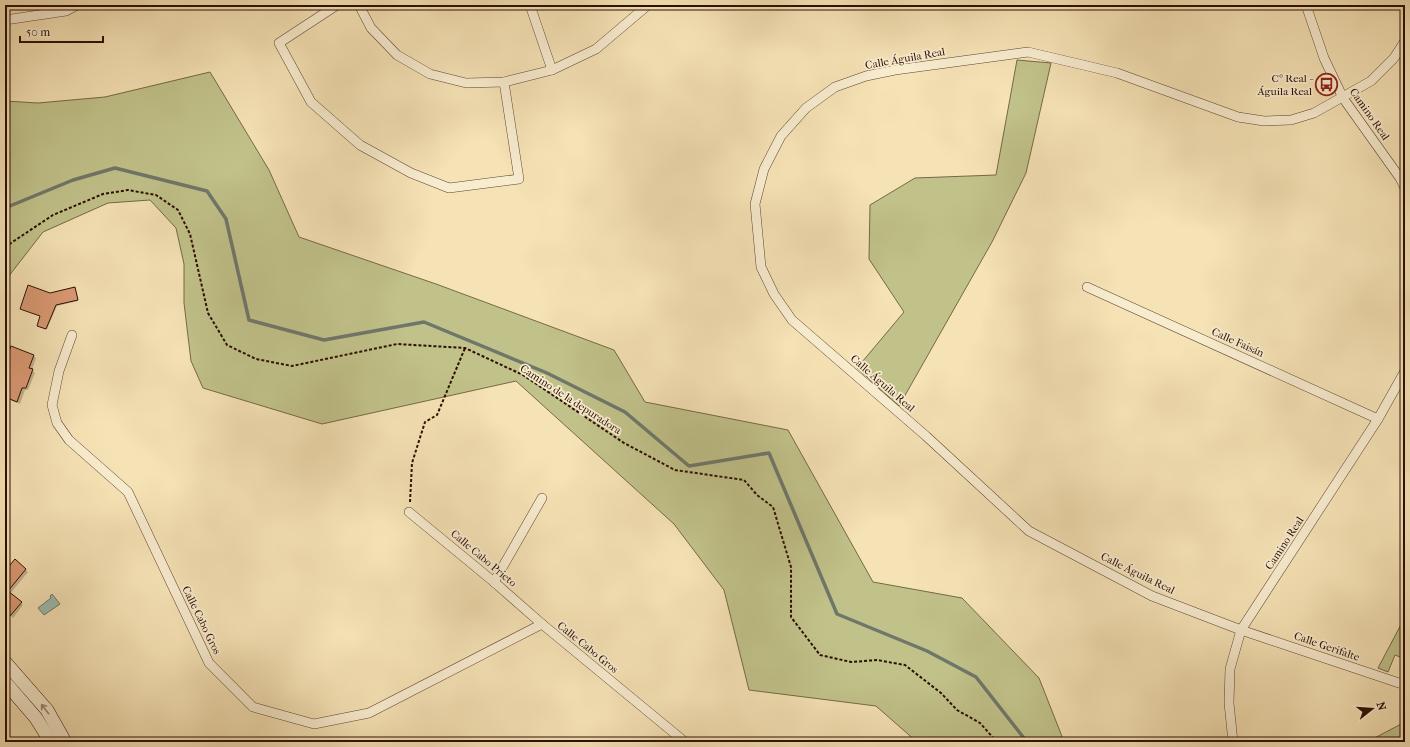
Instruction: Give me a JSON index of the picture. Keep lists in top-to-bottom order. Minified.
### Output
{"streets":{"street":["Calle Águila Real","Camino Real","Calle Faisán","Calle Cabo Prieto","Calle Cabo Gros","Calle Gerifalte"],"path":["Camino de la depuradora"]},"crossings":[["Calle Águila Real","Camino Real"],["Calle Águila Real","Calle Gerifalte"],["Camino Real","Calle Faisán"],["Camino Real","Calle Gerifalte"],["Calle Cabo Prieto","Calle Cabo Gros"]],"places":{"bus stop":["Cº Real - Águila Real"]},"scale_bar":"50 m","north":"right"}
